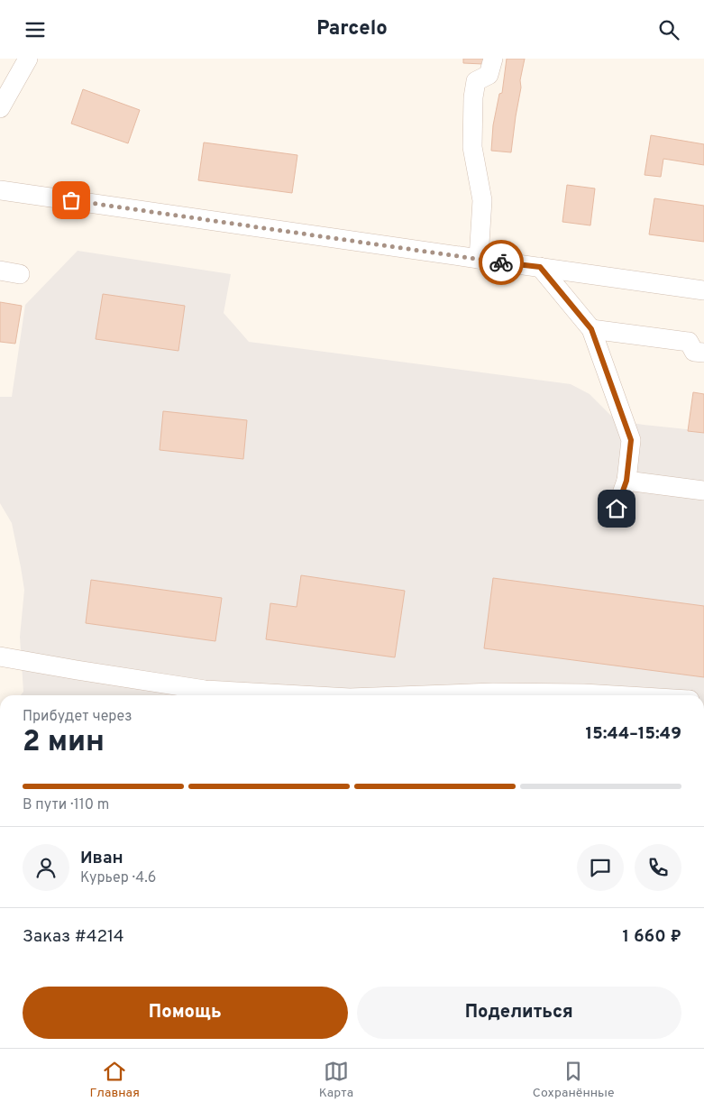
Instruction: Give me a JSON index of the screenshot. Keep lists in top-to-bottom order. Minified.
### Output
{"page":{"header":"Parcelo","heading":["2 мин","Прибудет через","15:44–15:49"],"panel":["Иван","Курьер · 4.6","Заказ #4214","1 660 ₽"],"bar":"В пути · 110 m","buttons":["Помощь","Поделиться"],"tabs":["Главная","Карта","Сохранённые"]}}
